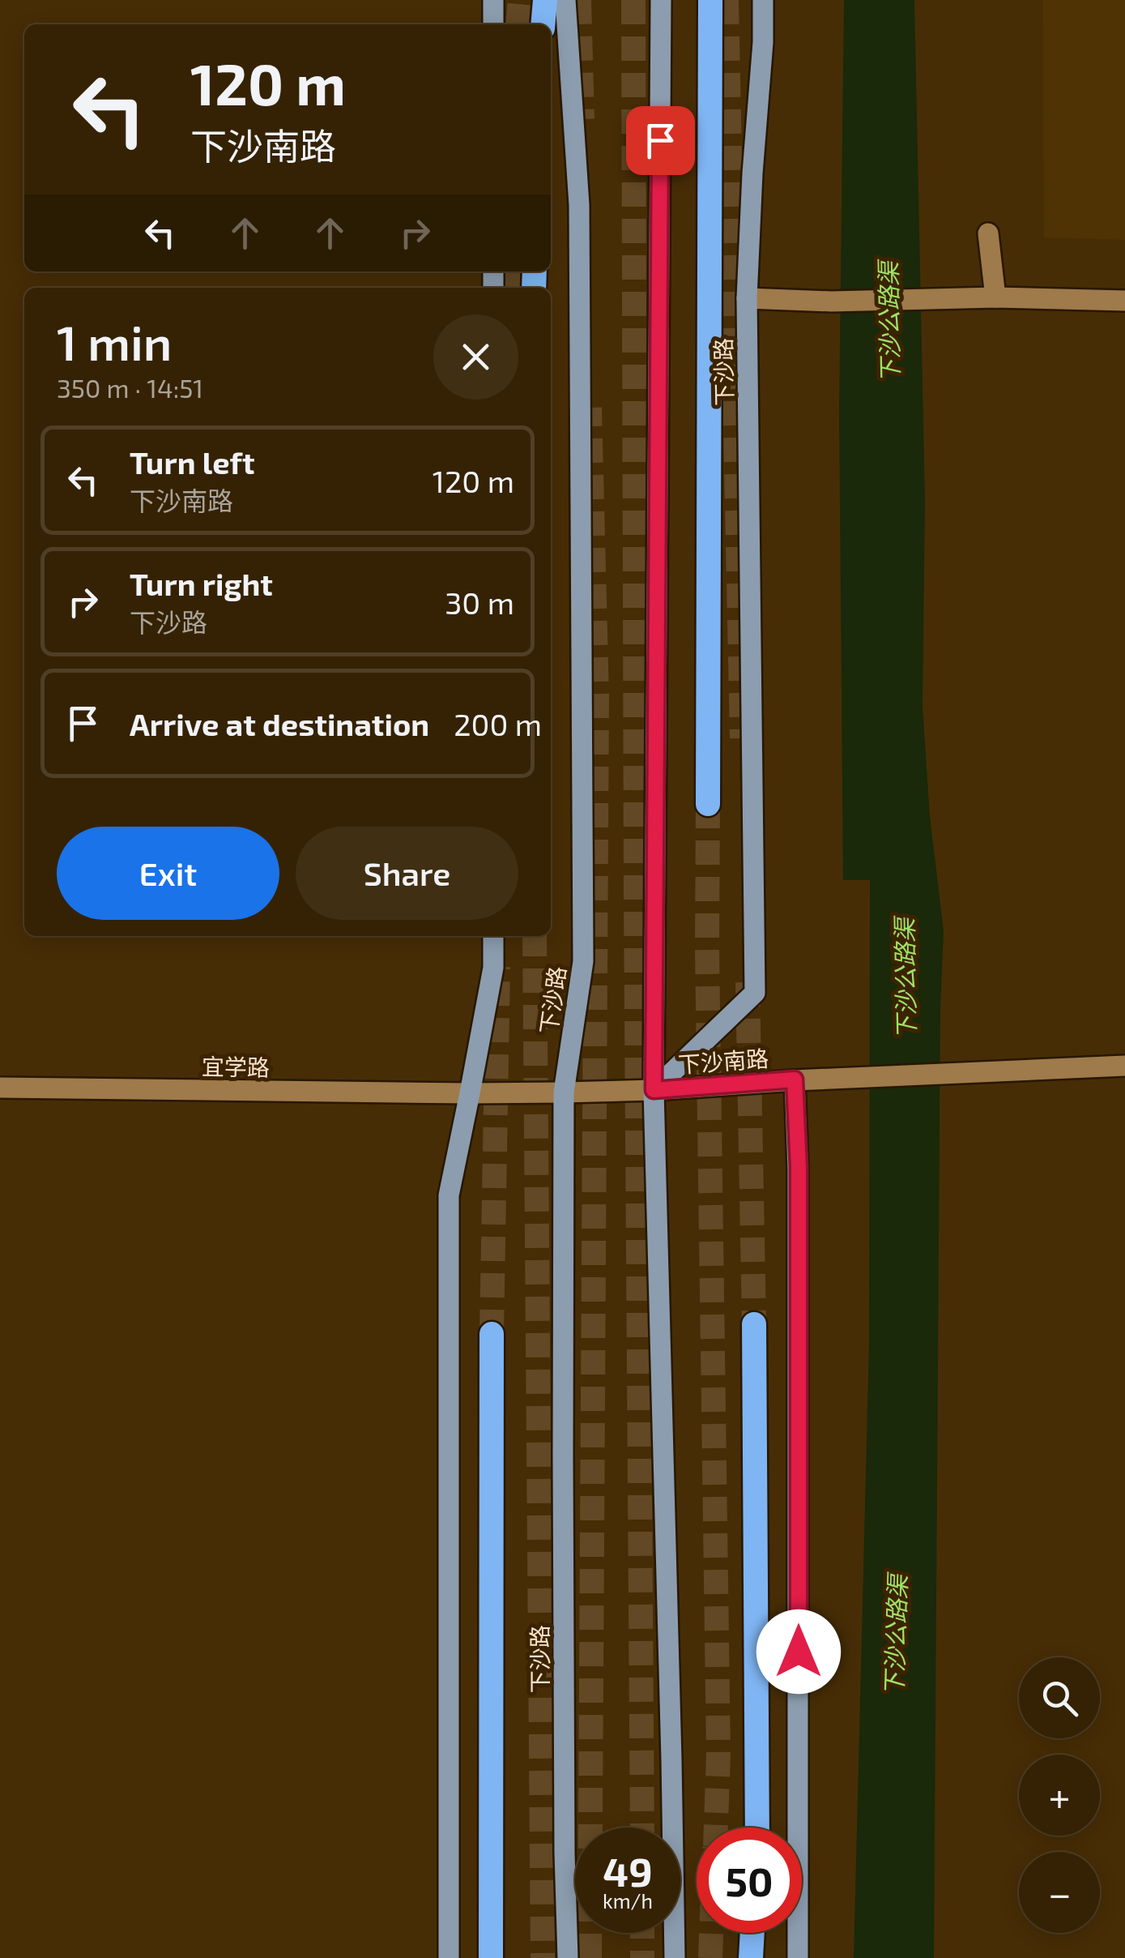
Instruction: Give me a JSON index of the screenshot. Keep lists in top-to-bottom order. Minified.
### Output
{"streets":{"main road":["下沙路"],"street":["下沙南路","宜学路"]},"crossings":[["下沙路","下沙南路"],["下沙南路","宜学路"]],"water":["下沙公路渠"],"page":{"turn":["120 m","下沙南路"],"heading":["1 min","350 m · 14:51"],"list":[{"name":"Turn left","note":"下沙南路","value":"120 m"},{"name":"Turn right","note":"下沙路","value":"30 m"},{"name":"Arrive at destination","value":"200 m"}],"buttons":["Exit","Share"],"map_buttons":["+","−"],"speed":"49 km/h","limit":"50"}}
